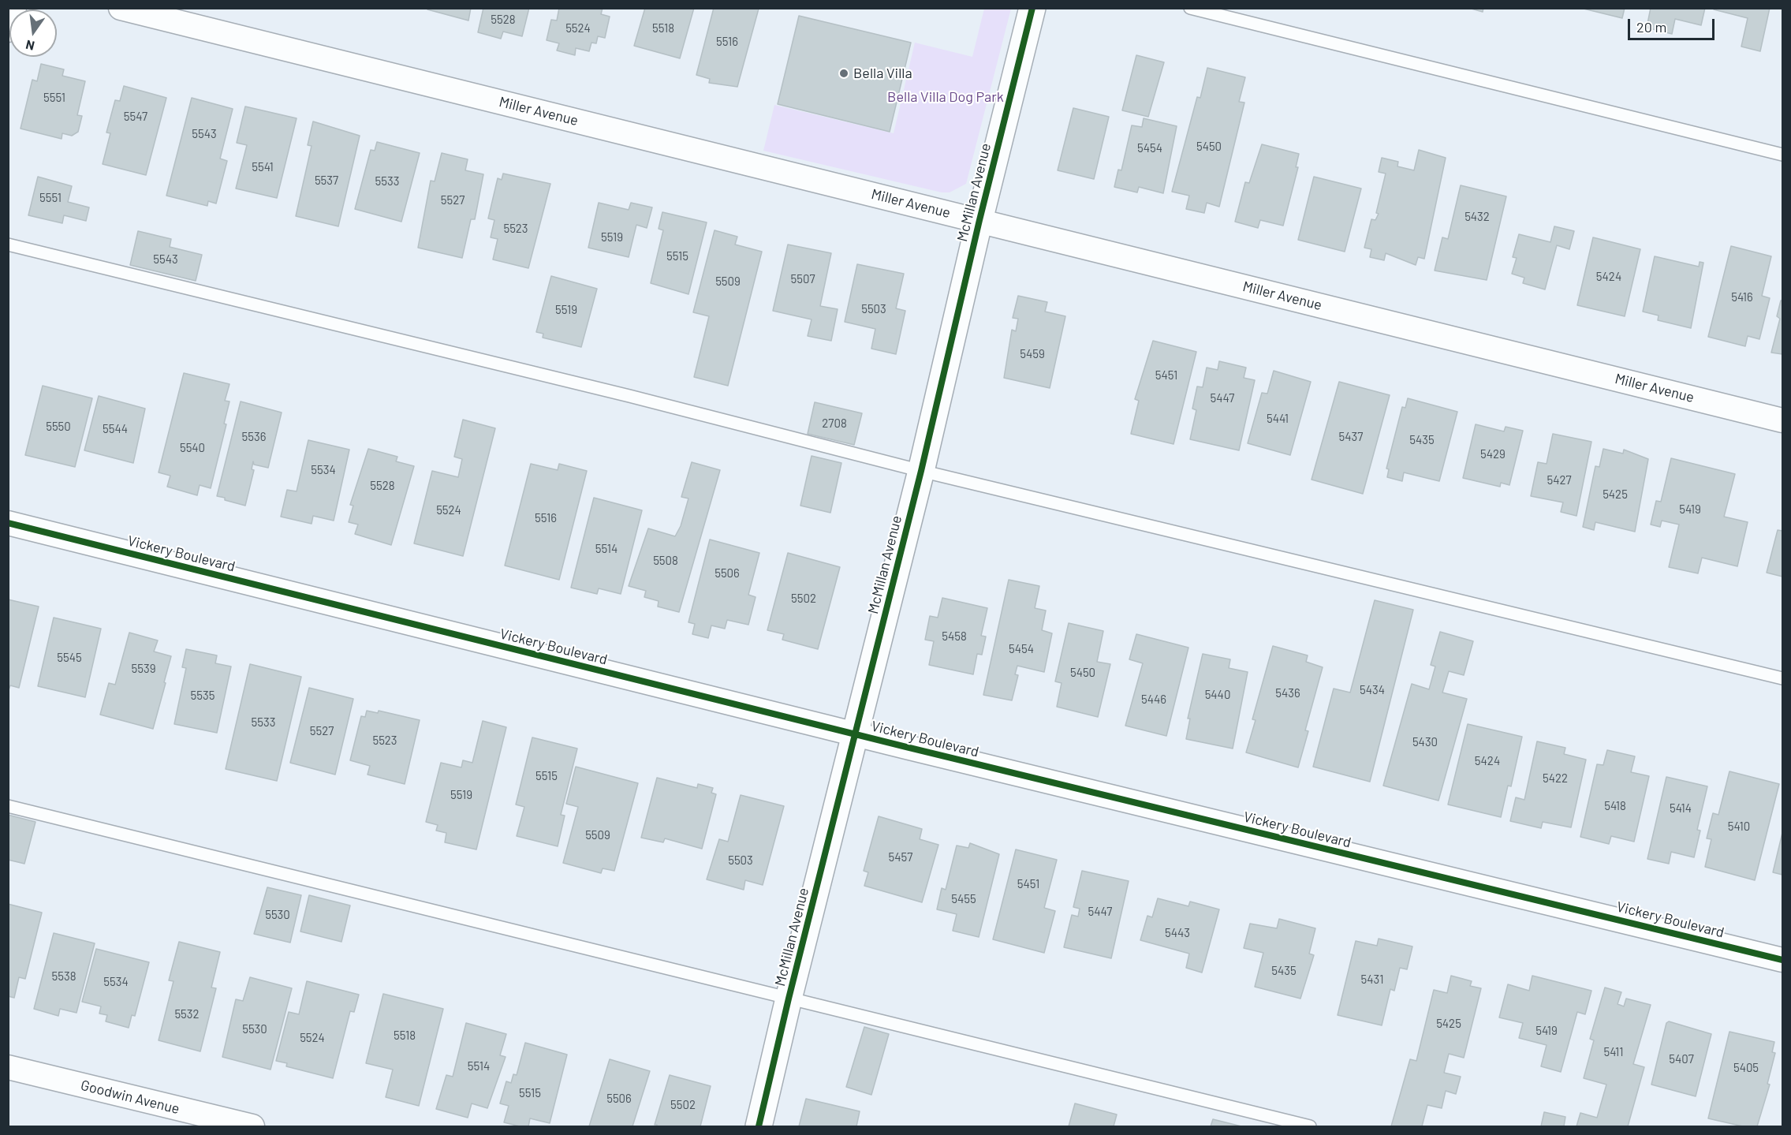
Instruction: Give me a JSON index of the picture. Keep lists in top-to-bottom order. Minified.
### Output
{"streets":{"street":["Miller Avenue","McMillan Avenue","Vickery Boulevard","Goodwin Avenue"]},"crossings":[["Miller Avenue","McMillan Avenue"],["McMillan Avenue","Vickery Boulevard"]],"parks":["Bella Villa Dog Park"],"places":["Bella Villa"],"house_numbers":["5528","5524","5518","5516","5551","5547","5543","5450","5454","5541","5537","5533","5551","5527","5432","5523","5519","5515","5543","5424","5507","5509","5416","5503","5519","5459","5451","5447","5441","2708","5550","5544","5536","5437","5435","5540","5429","5534","5427","5528","5425","5419","5524","5516","5514","5508","5506","5502","5458","5454","5545","5539","5450","5434","5436","5440","5535","5446","5533","5527","5523","5430","5424","5515","5422","5519","5418","5414","5410","5509","5457","5503","5451","5455","5447","5530","5443","5435","5538","5431","5534","5532","5425","5530","5419","5518","5524","5411","5407","5514","5405","5515","5506","5502"],"scale_bar":"20 m","north":"bottom"}
